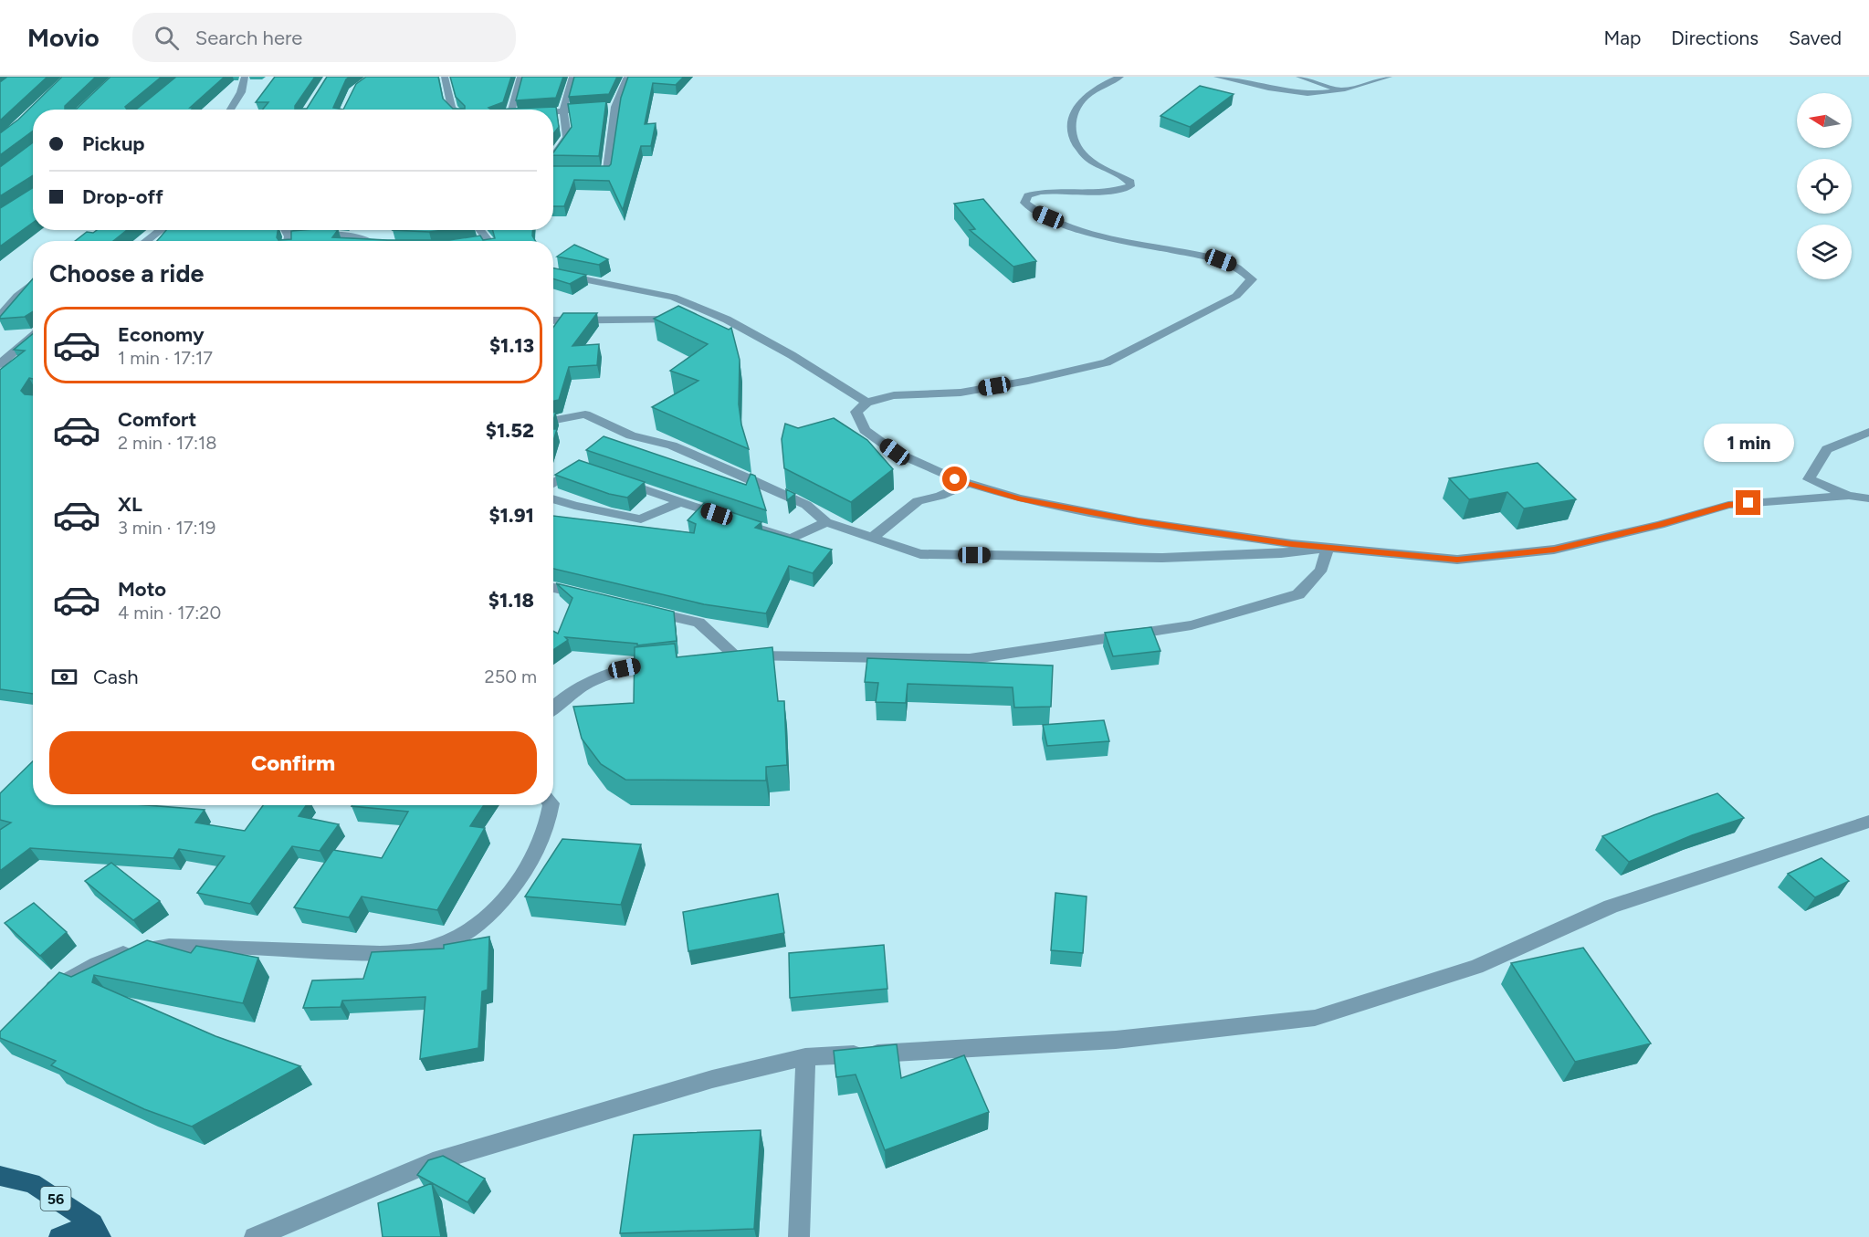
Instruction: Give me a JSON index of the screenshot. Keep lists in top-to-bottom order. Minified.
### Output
{"streets":{"main road":["56"]},"north":"left","page":{"header":"Movio","search":"Search here","nav":["Map","Directions","Saved"],"banner":["Pickup","Drop-off"],"heading":"Choose a ride","list":[{"name":"Economy","note":"1 min · 17:17","value":"$1.13"},{"name":"Comfort","note":"2 min · 17:18","value":"$1.52"},{"name":"XL","note":"3 min · 17:19","value":"$1.91"},{"name":"Moto","note":"4 min · 17:20","value":"$1.18"}],"bubble":"1 min","pay":["Cash","250 m"],"buttons":"Confirm"}}
